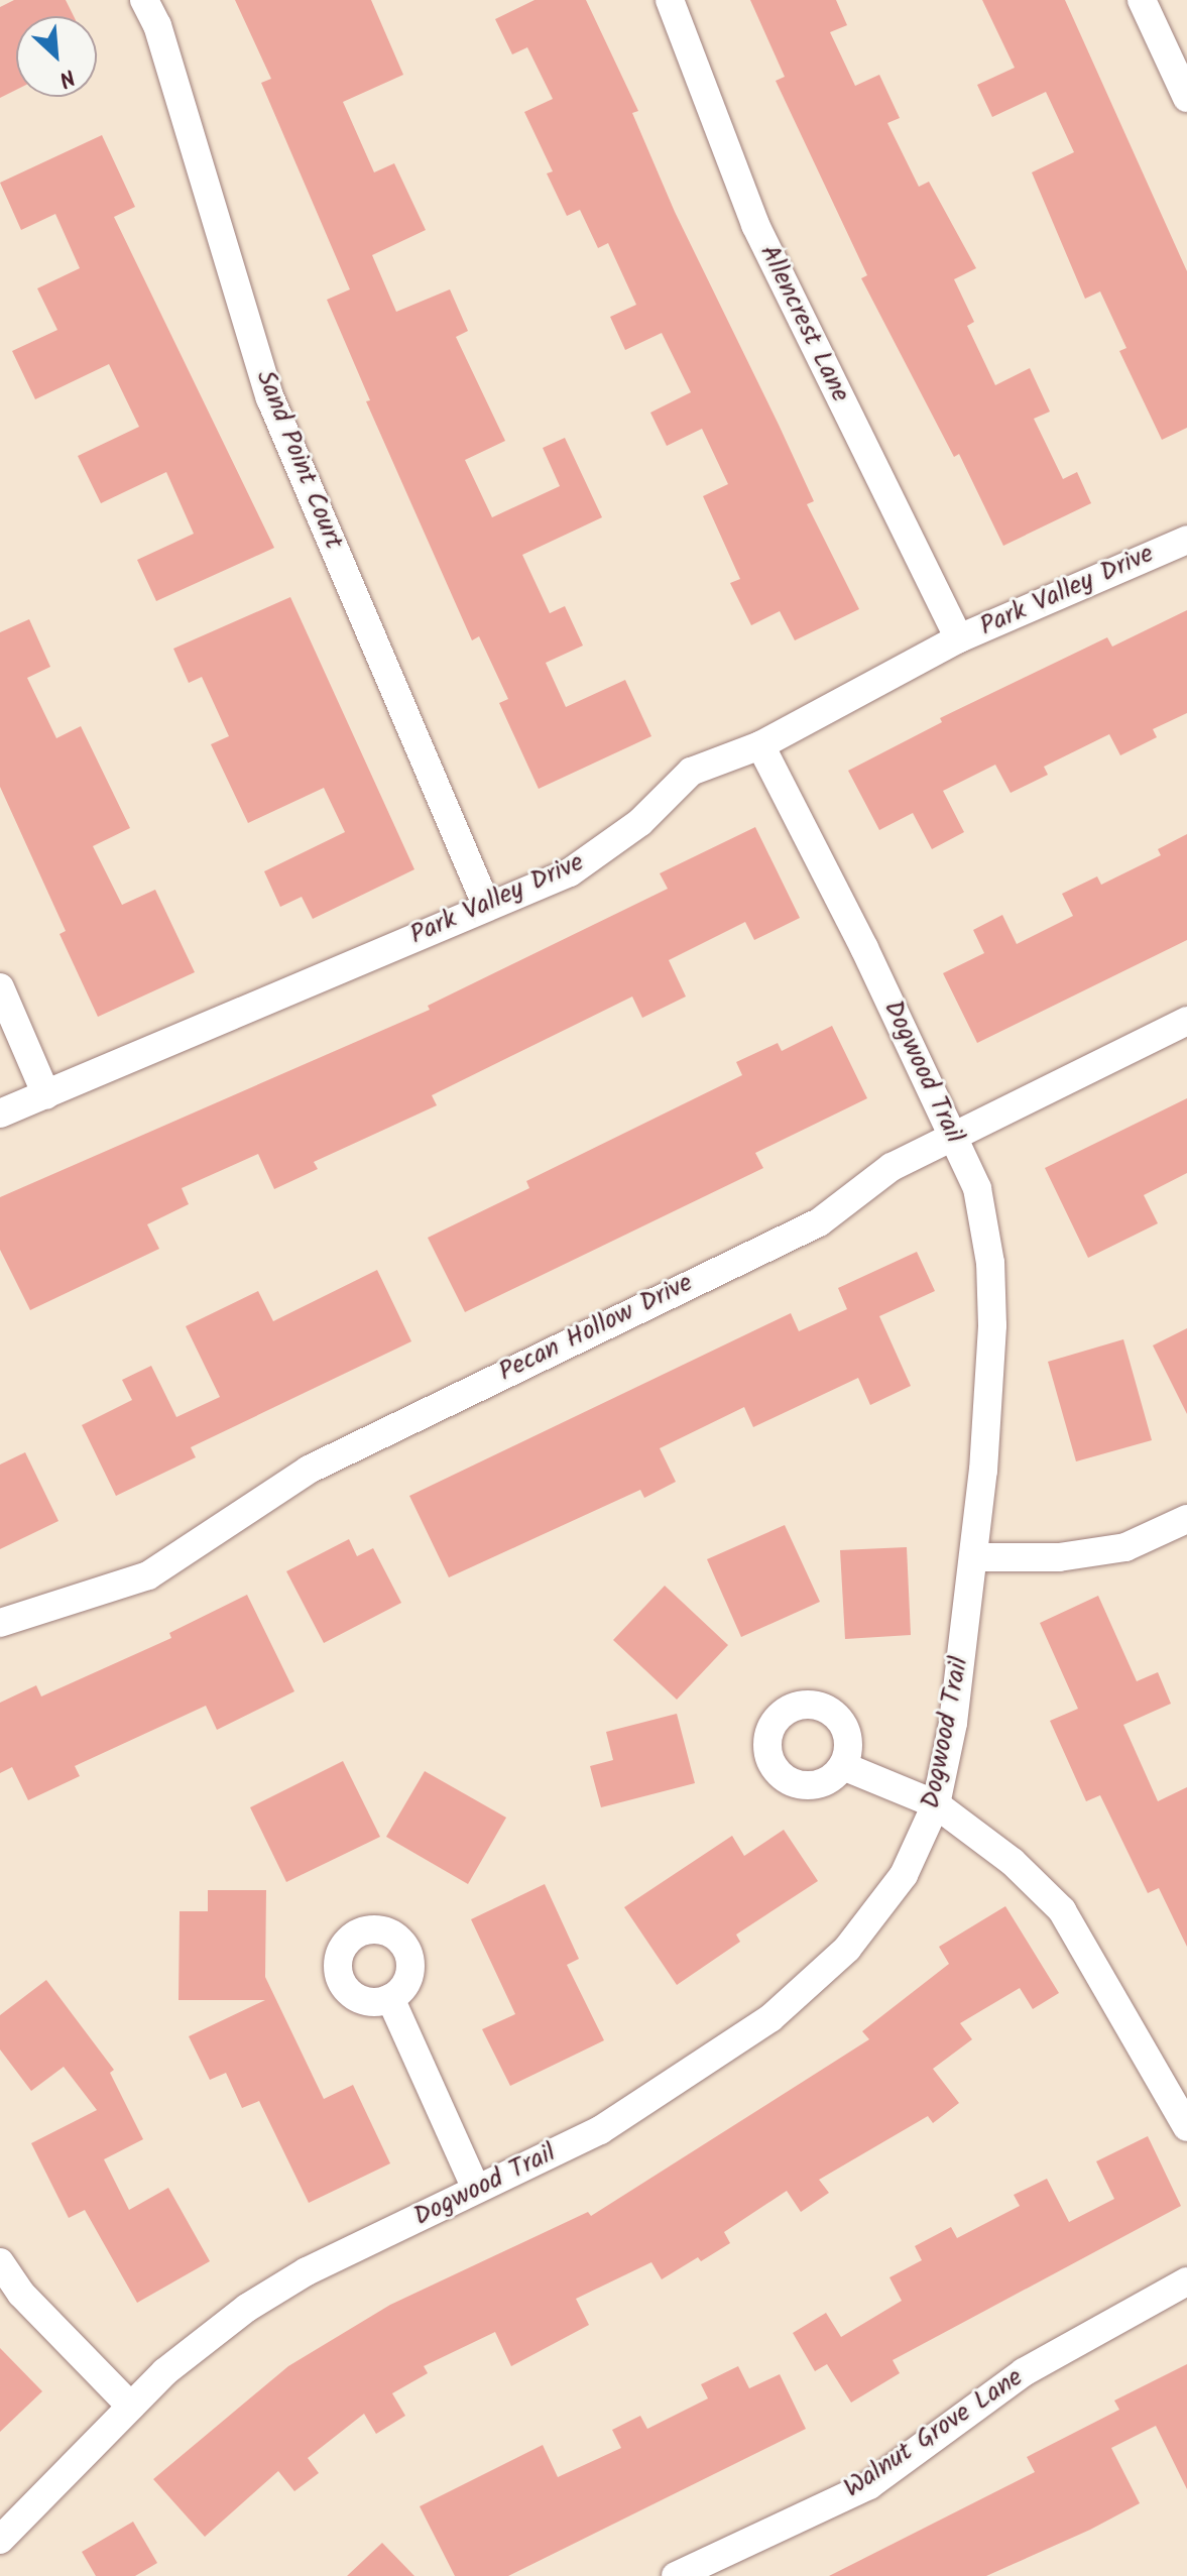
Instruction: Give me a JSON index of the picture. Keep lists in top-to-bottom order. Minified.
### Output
{"streets":{"street":["Allencrest Lane","Sand Point Court","Park Valley Drive","Dogwood Trail","Pecan Hollow Drive","Walnut Grove Lane"]},"crossings":[["Allencrest Lane","Park Valley Drive"],["Sand Point Court","Park Valley Drive"],["Park Valley Drive","Dogwood Trail"],["Dogwood Trail","Pecan Hollow Drive"]],"north":"bottom right"}
